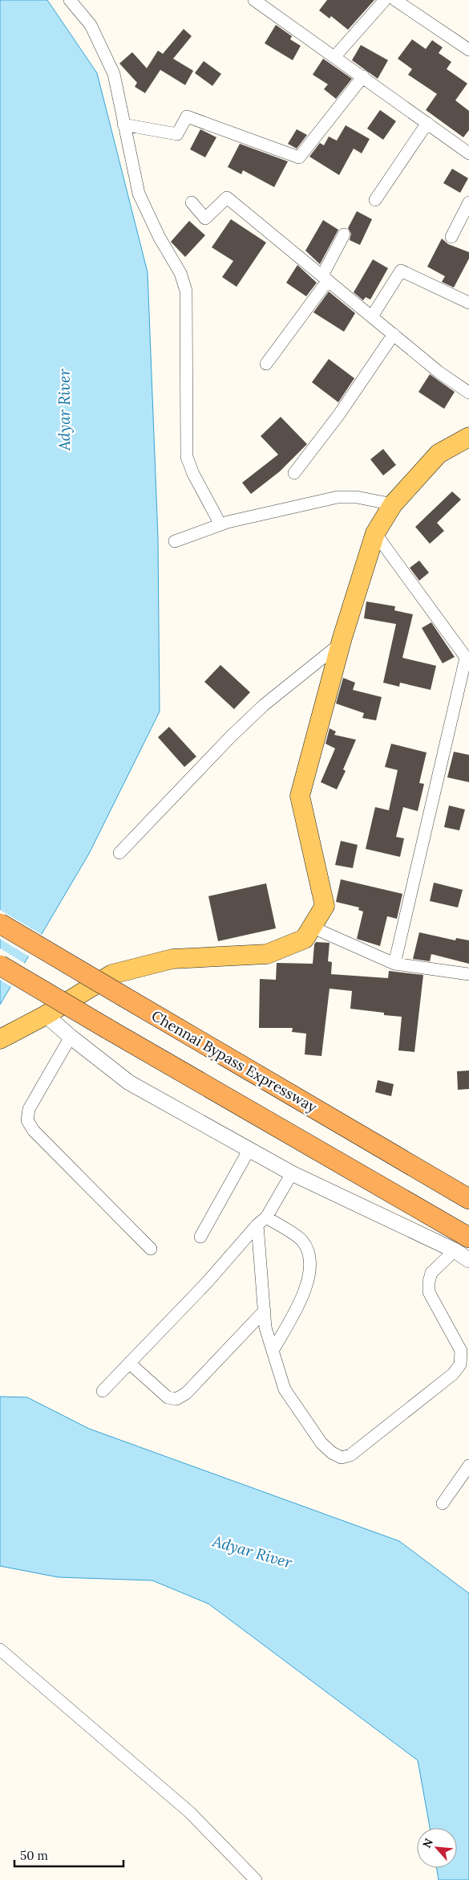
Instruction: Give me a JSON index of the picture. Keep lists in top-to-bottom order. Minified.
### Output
{"streets":{"highway":["Chennai Bypass Expressway"]},"water":["Adyar River"],"scale_bar":"50 m","north":"top left"}
